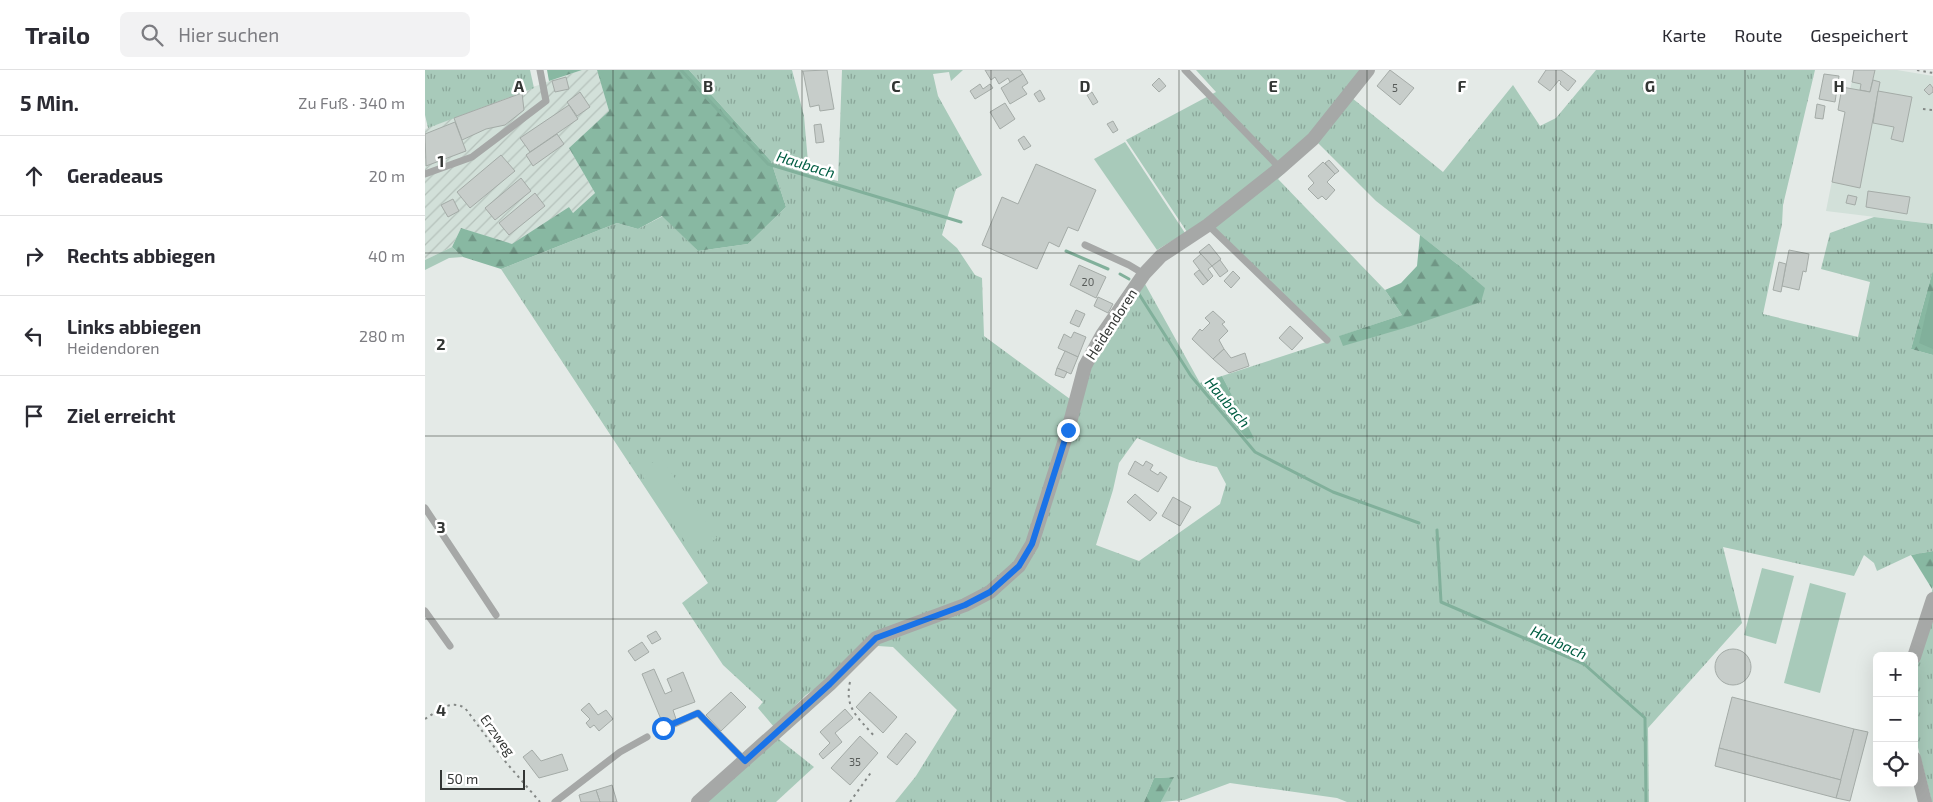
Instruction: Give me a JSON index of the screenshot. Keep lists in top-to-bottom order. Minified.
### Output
{"streets":{"street":["Heidendoren"],"path":["Erzweg"]},"water":["Haubach"],"house_numbers":["5","20","35"],"scale_bar":"50 m","page":{"header":"Trailo","search":"Hier suchen","nav":["Karte","Route","Gespeichert"],"heading":["5 Min.","Zu Fuß · 340 m"],"list":[["Geradeaus","20 m"],["Rechts abbiegen","40 m"],["Links abbiegen","Heidendoren","280 m"],"Ziel erreicht"],"map_buttons":["+","−"],"scale":"50 m"},"grid":{"columns":["A","B","C","D","E","F","G","H"],"rows":["1","2","3","4"]}}
